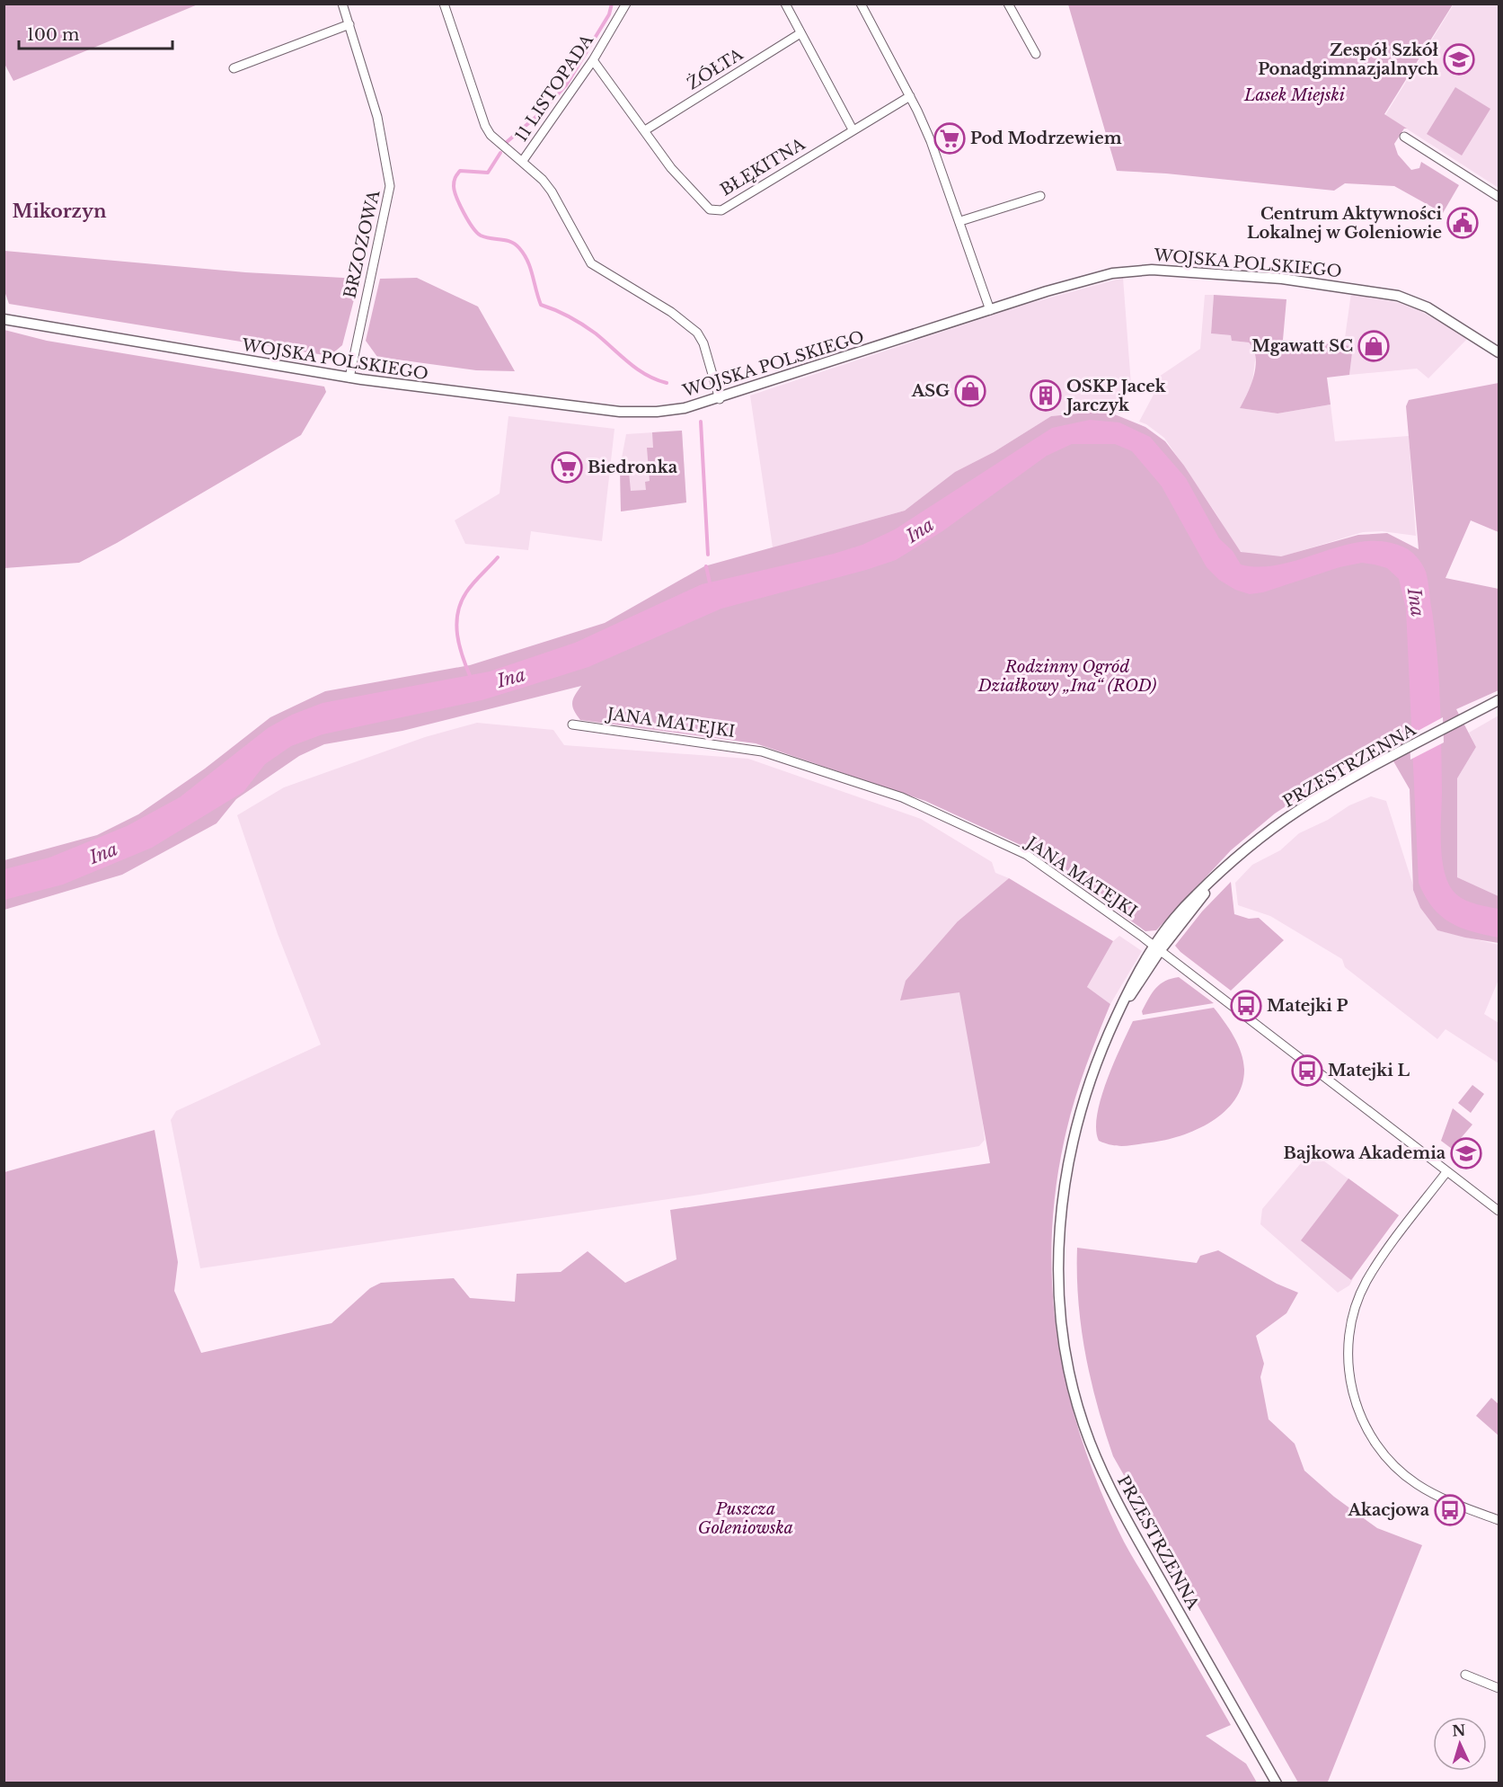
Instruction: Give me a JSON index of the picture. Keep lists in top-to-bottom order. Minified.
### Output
{"streets":{"street":["ŻÓŁTA","11 LISTOPADA","BŁĘKITNA","BRZOZOWA","WOJSKA POLSKIEGO","JANA MATEJKI","PRZESTRZENNA"]},"crossings":[["ŻÓŁTA","BŁĘKITNA"],["11 LISTOPADA","BŁĘKITNA"],["11 LISTOPADA","WOJSKA POLSKIEGO"],["BRZOZOWA","WOJSKA POLSKIEGO"],["JANA MATEJKI","PRZESTRZENNA"]],"districts":["Mikorzyn"],"water":["Ina"],"parks":["Lasek Miejski","Rodzinny Ogród Działkowy „Ina“ (ROD)","Puszcza Goleniowska"],"places":{"school or university":["Zespół Szkół Ponadgimnazjalnych","Bajkowa Akademia"],"supermarket":["Pod Modrzewiem","Biedronka"],"public building":["Centrum Aktywności Lokalnej w Goleniowie"],"shop":["Mgawatt SC","ASG"],"building":["OSKP Jacek Jarczyk"],"bus stop":["Matejki P","Matejki L","Akacjowa"]},"scale_bar":"100 m","north":"top"}
